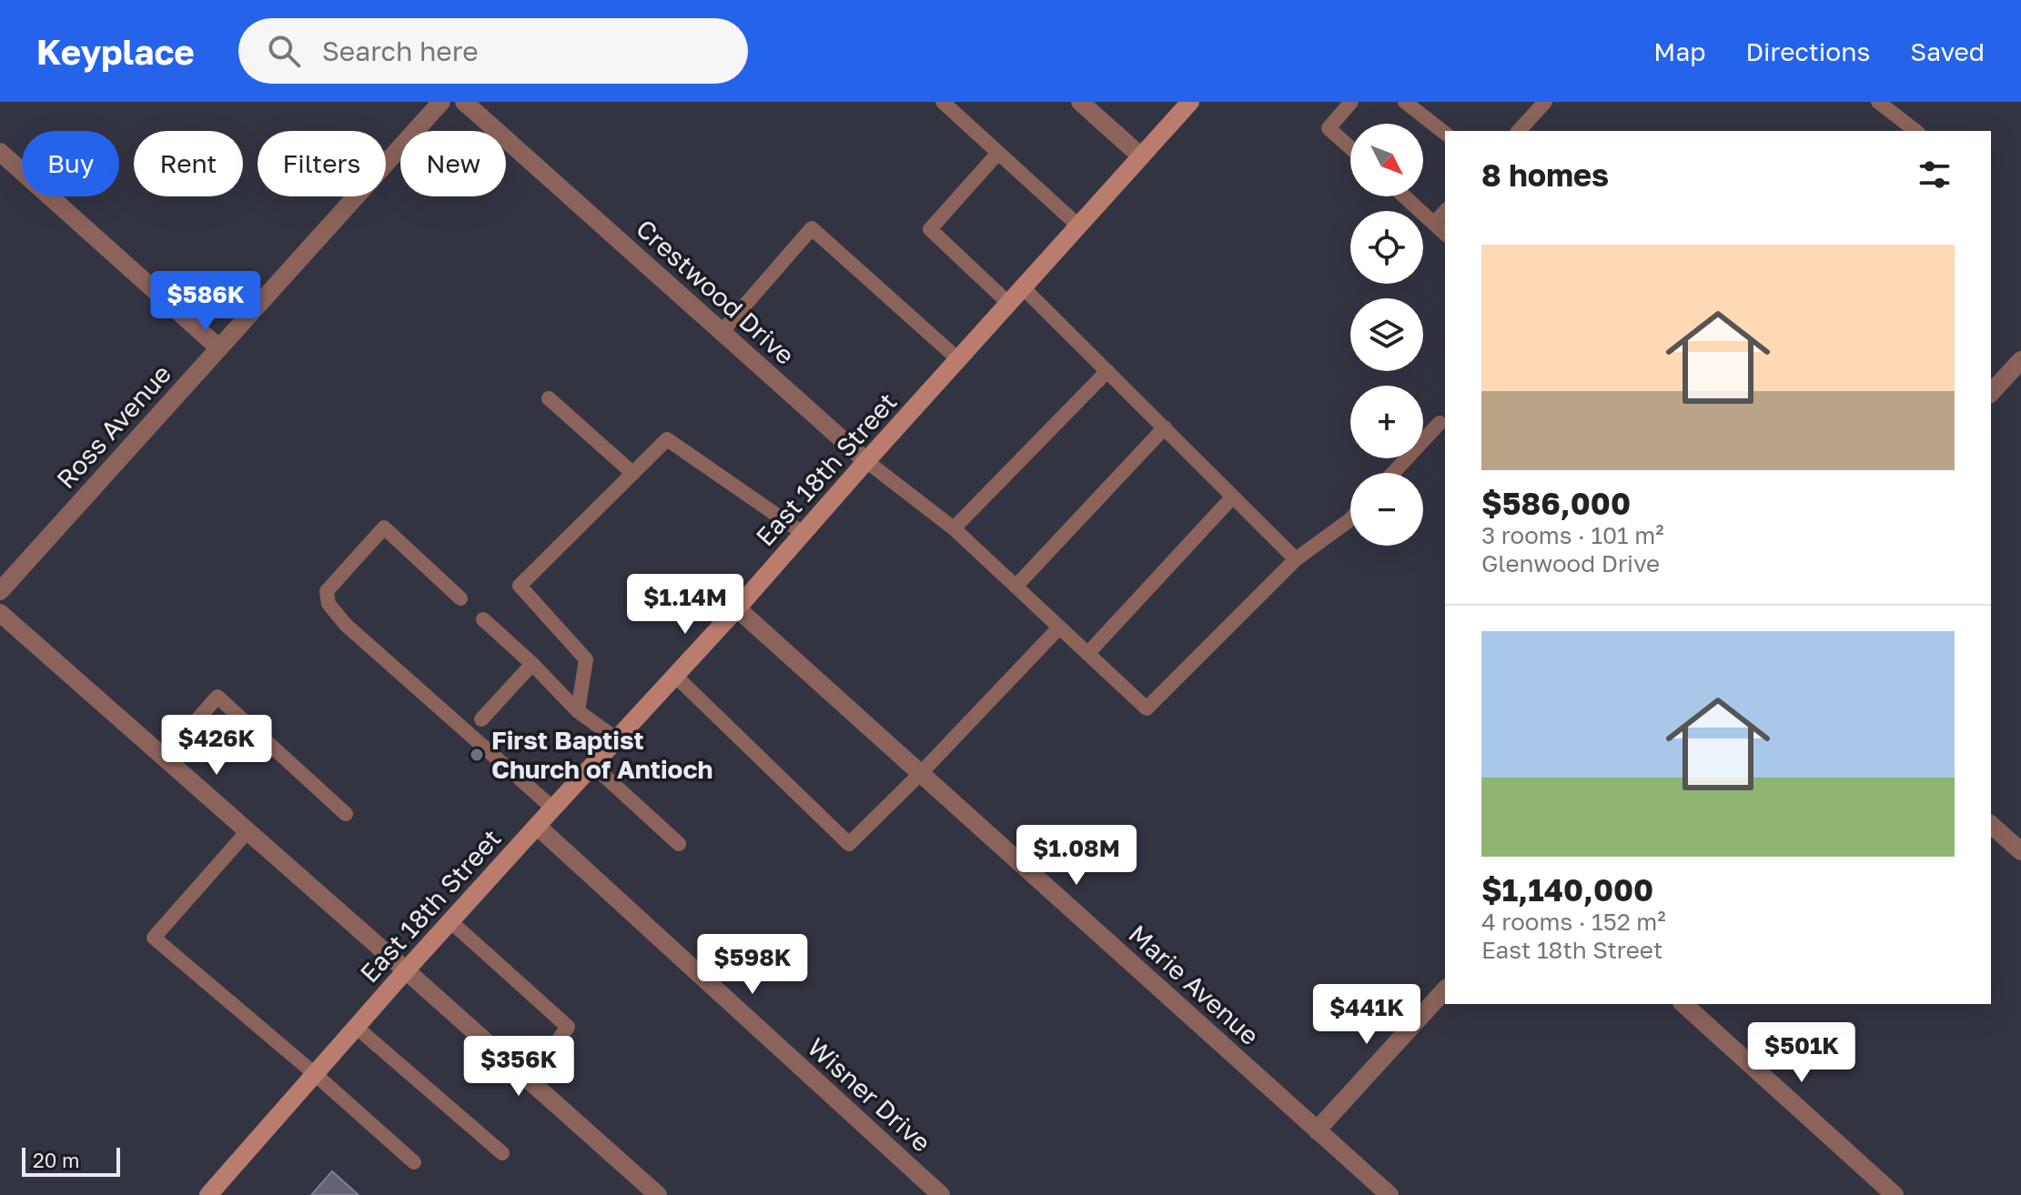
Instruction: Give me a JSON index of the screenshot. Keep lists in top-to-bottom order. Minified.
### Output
{"streets":{"main road":["East 18th Street"],"street":["Crestwood Drive","Ross Avenue","Marie Avenue","Wisner Drive"]},"crossings":[["Crestwood Drive","East 18th Street"],["East 18th Street","Marie Avenue"],["East 18th Street","Wisner Drive"]],"places":["First Baptist Church of Antioch"],"scale_bar":"20 m","north":"bottom right","page":{"header":"Keyplace","search":"Search here","nav":["Map","Directions","Saved"],"map_buttons":["+","−"],"chip":["Buy","Rent","Filters","New"],"heading":"8 homes","list":[{"name":"$586,000","note":"3 rooms · 101 m² · Glenwood Drive"},{"name":"$1,140,000","note":"4 rooms · 152 m² · East 18th Street"}],"price":["$586K","$1.14M","$426K","$1.08M","$598K","$441K","$501K","$356K"],"scale":"20 m"}}
